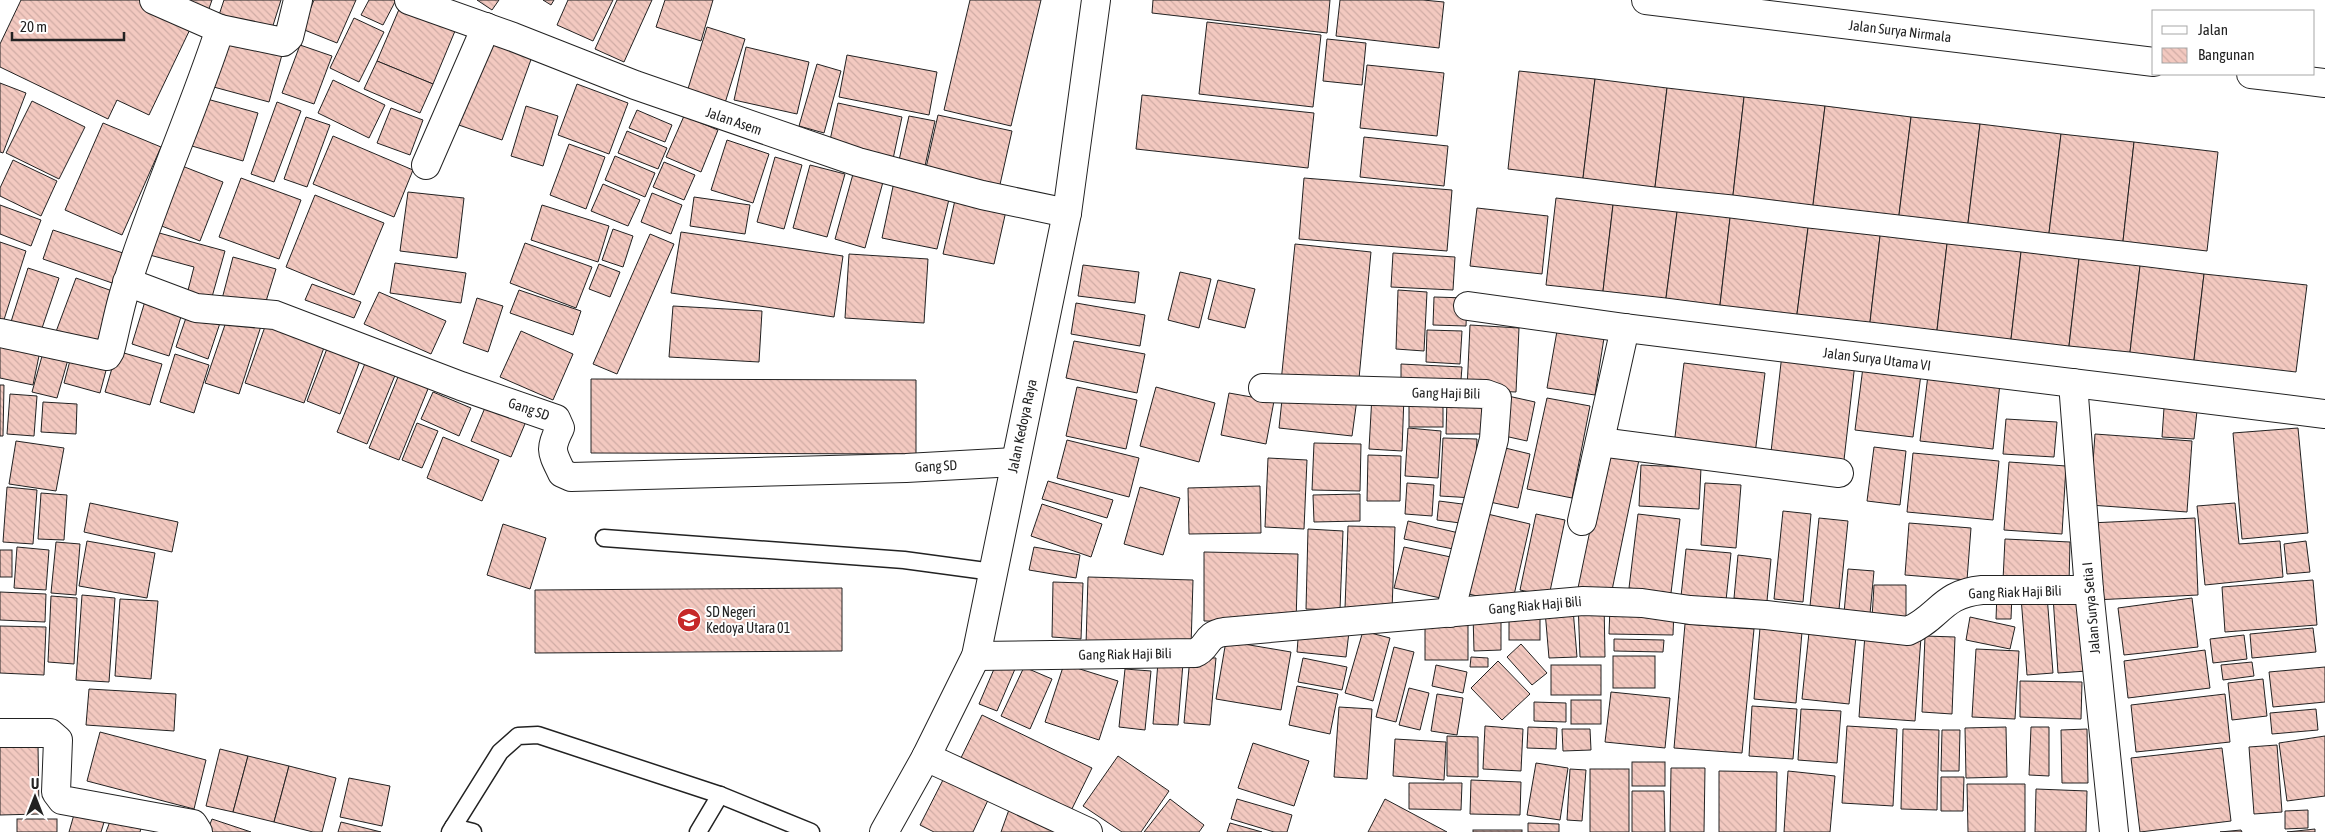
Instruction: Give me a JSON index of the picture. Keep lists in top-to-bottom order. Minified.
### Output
{"streets":{"street":["Jalan Surya Nirmala","Jalan Asem","Jalan Surya Utama VI","Gang Haji Bili","Gang SD","Jalan Kedoya Raya","Gang Riak Haji Bili","Jalan Surya Setia I"]},"crossings":[["Jalan Asem","Jalan Kedoya Raya"],["Jalan Surya Utama VI","Jalan Surya Setia I"],["Gang Haji Bili","Gang Riak Haji Bili"],["Gang SD","Jalan Kedoya Raya"],["Jalan Kedoya Raya","Gang Riak Haji Bili"],["Gang Riak Haji Bili","Jalan Surya Setia I"]],"places":{"school or university":["SD Negeri Kedoya Utara 01"]},"legend":["Jalan","Bangunan"],"scale_bar":"20 m","north":"top"}
